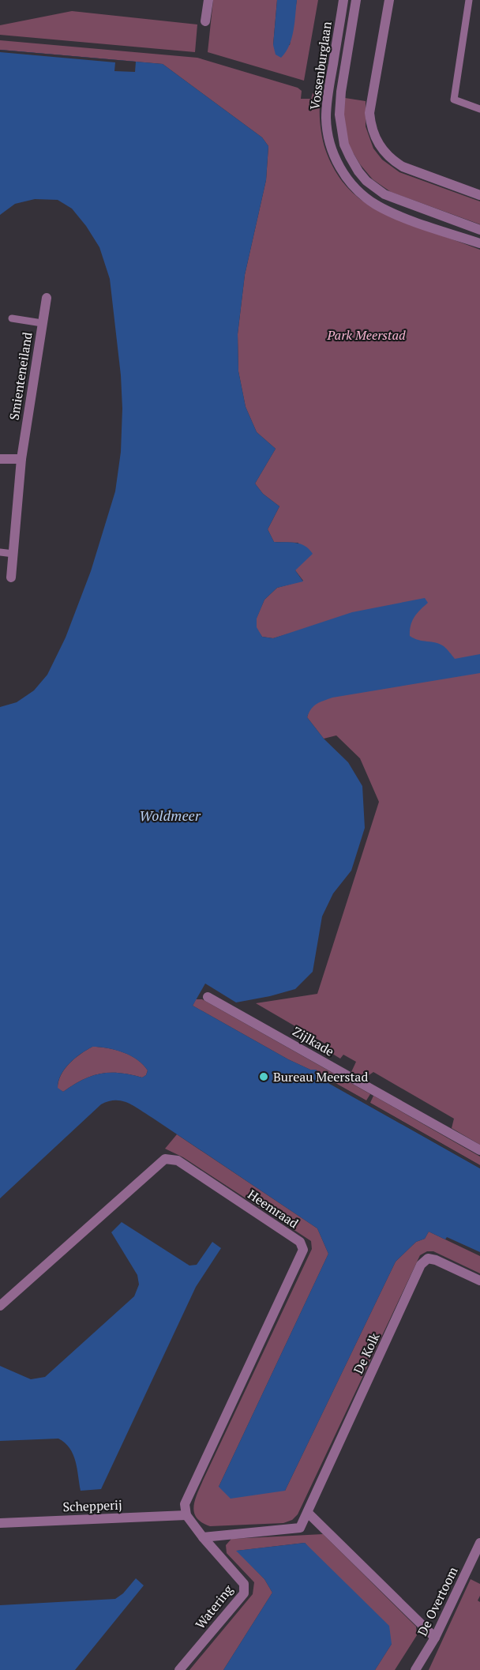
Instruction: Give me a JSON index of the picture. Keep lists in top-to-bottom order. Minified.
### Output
{"streets":{"street":["Vossenburglaan","Smienteneiland","Zijlkade","Heemraad","De Kolk","Schepperij","De Overtoom","Watering"]},"crossings":[["Heemraad","Schepperij"],["De Kolk","Watering"]],"water":["Woldmeer"],"parks":["Park Meerstad"],"places":["Bureau Meerstad"]}
